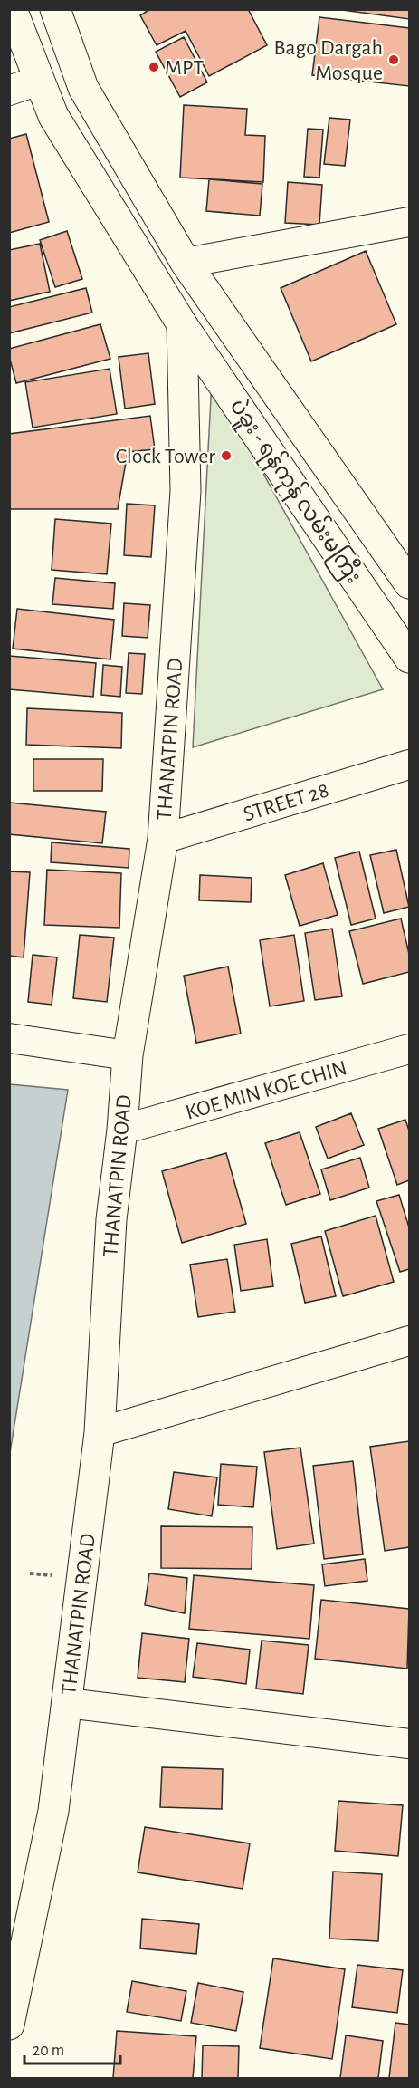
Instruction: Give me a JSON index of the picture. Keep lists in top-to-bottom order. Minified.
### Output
{"streets":{"main road":["ပဲခူး - ရန်ကုန် လမ်းမကြီး","THANATPIN ROAD"],"street":["STREET 28","KOE MIN KOE CHIN"]},"crossings":[["ပဲခူး - ရန်ကုန် လမ်းမကြီး","THANATPIN ROAD"],["THANATPIN ROAD","STREET 28"],["THANATPIN ROAD","KOE MIN KOE CHIN"]],"places":["Bago Dargah Mosque","MPT","Clock Tower"],"scale_bar":"20 m"}
